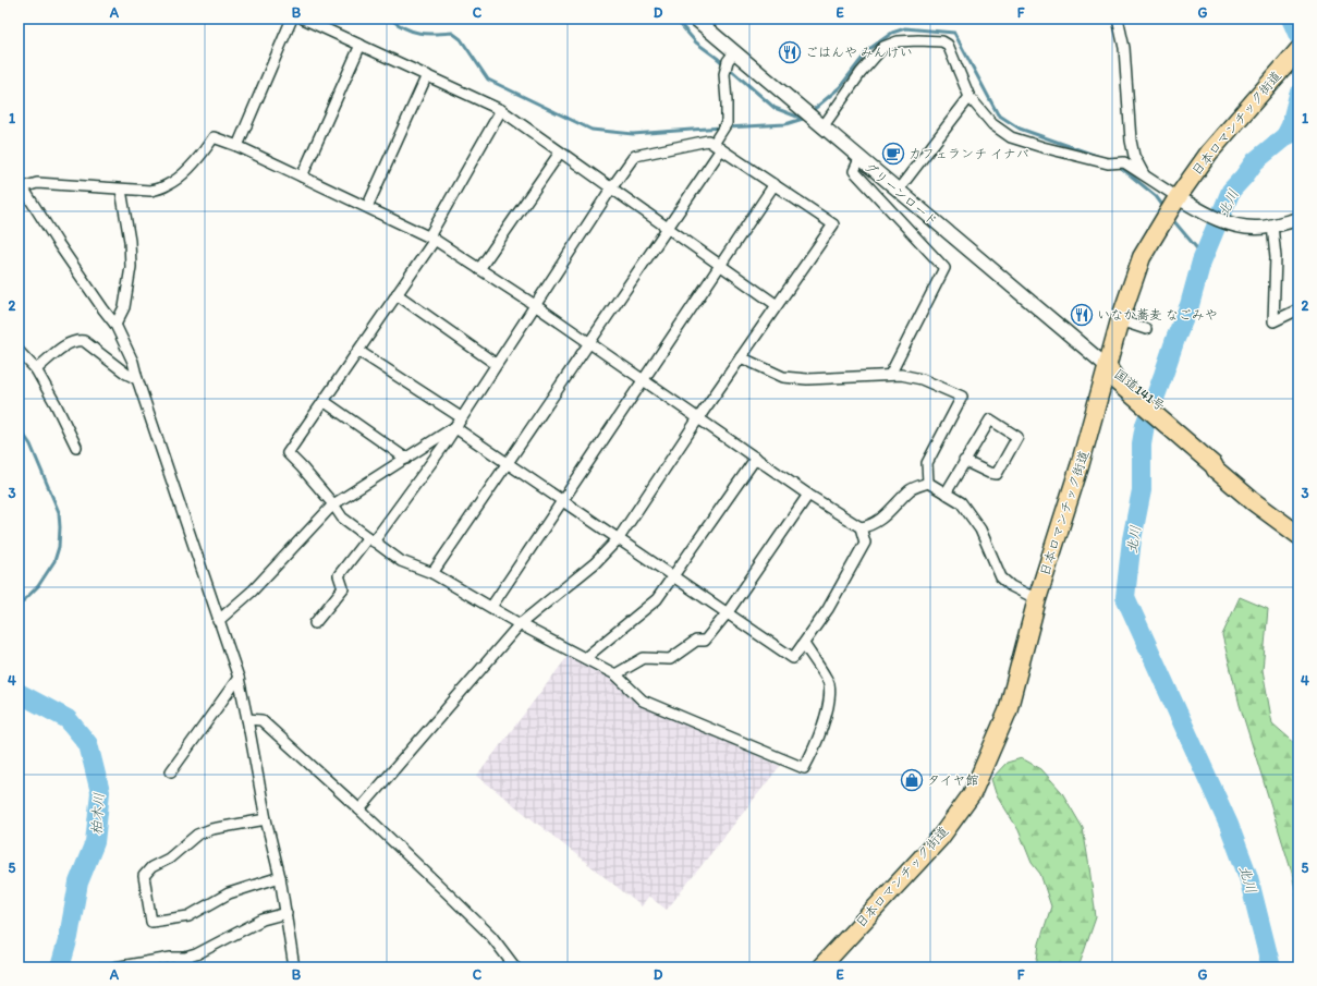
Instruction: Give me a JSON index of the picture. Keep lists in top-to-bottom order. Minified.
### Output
{"streets":{"highway":["日本ロマンチック街道","国道141号"],"street":["グリーンロード"]},"crossings":[["日本ロマンチック街道","グリーンロード"],["日本ロマンチック街道","国道141号"],["グリーンロード","国道141号"]],"water":["北川","柏木川"],"places":{"restaurant":["ごはんや みんけい","いなか蕎麦 なごみや"],"cafe":["カフェランチ イナバ"],"shop":["タイヤ館"]},"grid":{"columns":["A","B","C","D","E","F","G"],"rows":["1","2","3","4","5"]}}
